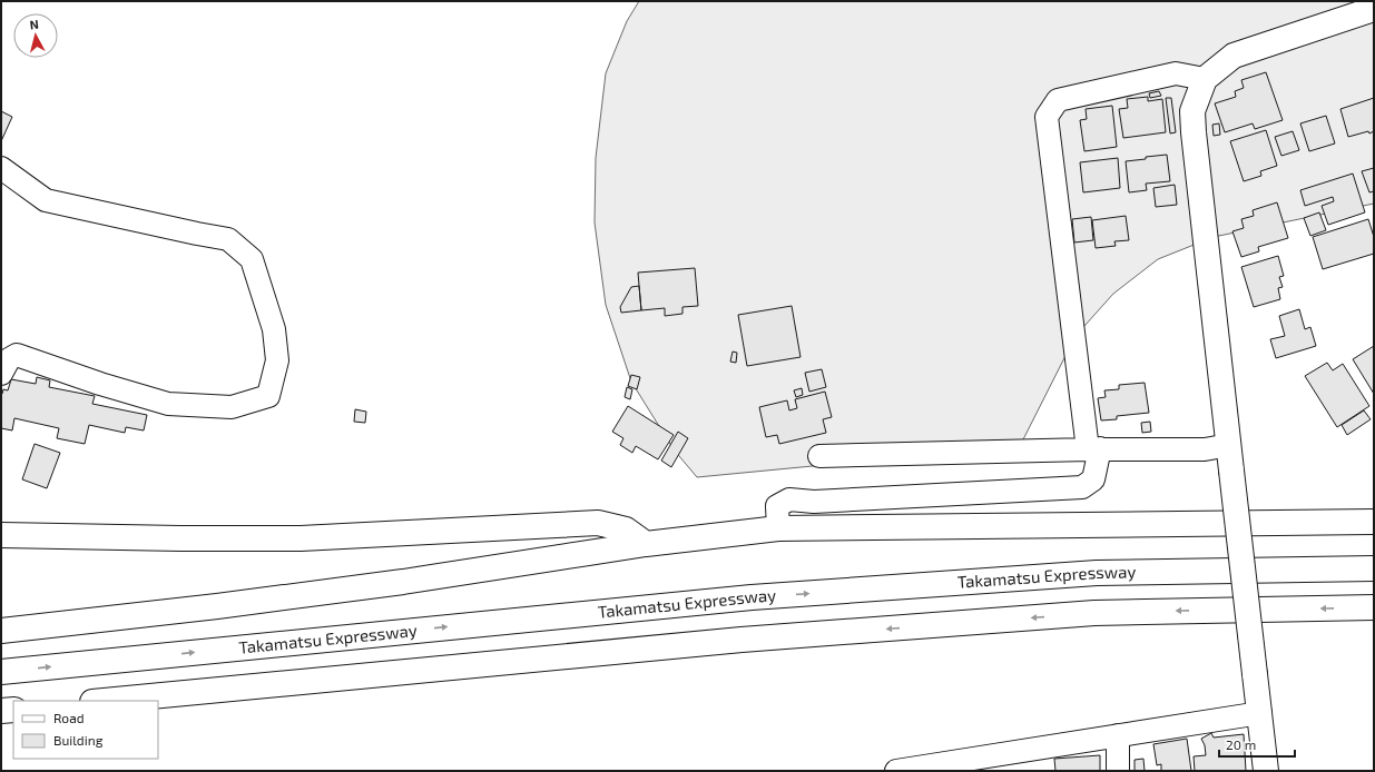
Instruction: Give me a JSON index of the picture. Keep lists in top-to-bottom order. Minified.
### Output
{"streets":{"main road":["Takamatsu Expressway"]},"legend":["Road","Building"],"scale_bar":"20 m","north":"top"}
